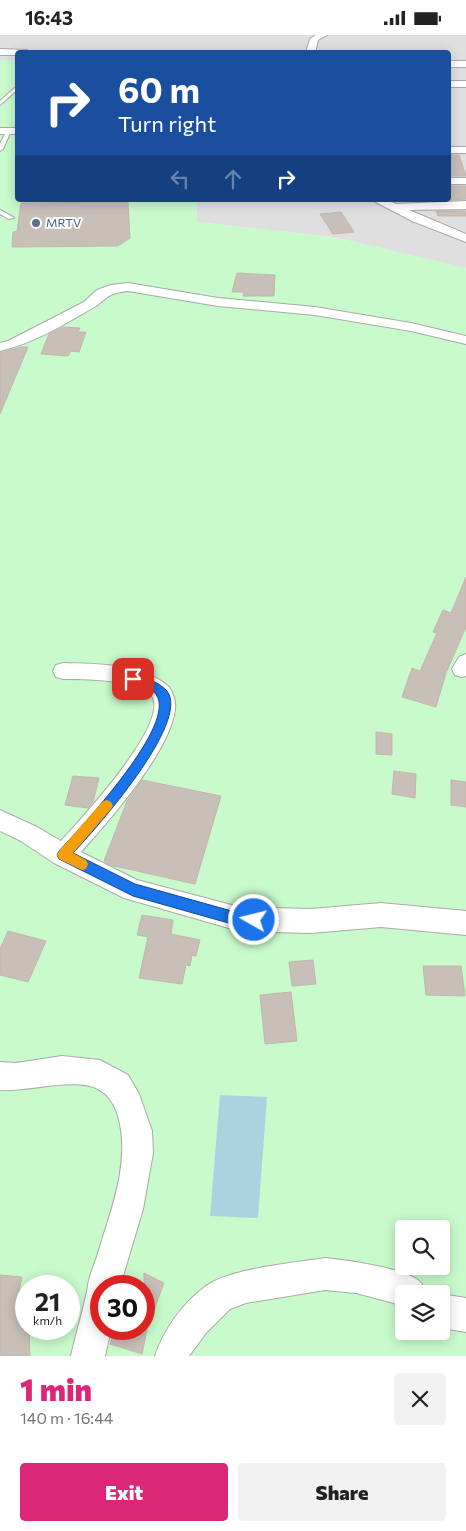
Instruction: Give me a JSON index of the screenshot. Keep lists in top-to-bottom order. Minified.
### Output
{"places":["MRTV"],"page":{"status":"16:43","turn":["60 m","Turn right"],"speed":"21 km/h","limit":"30","heading":["1 min","140 m · 16:44"],"buttons":["Exit","Share"]}}
